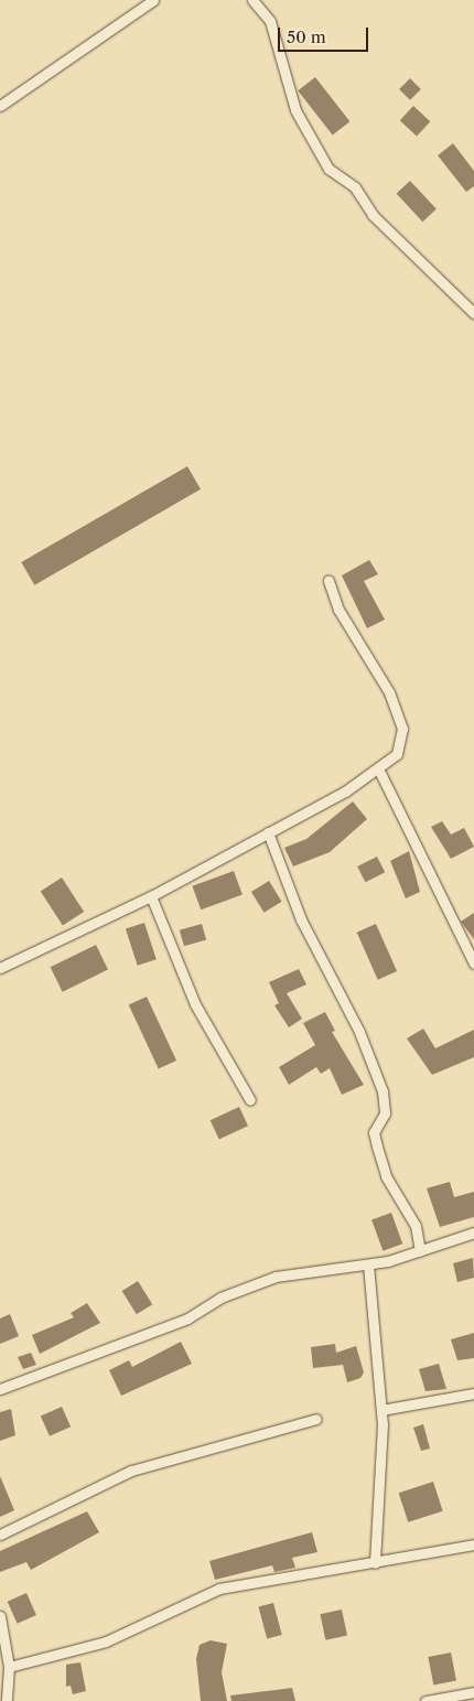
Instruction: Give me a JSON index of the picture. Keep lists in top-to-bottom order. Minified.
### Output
{"scale_bar":"50 m"}
